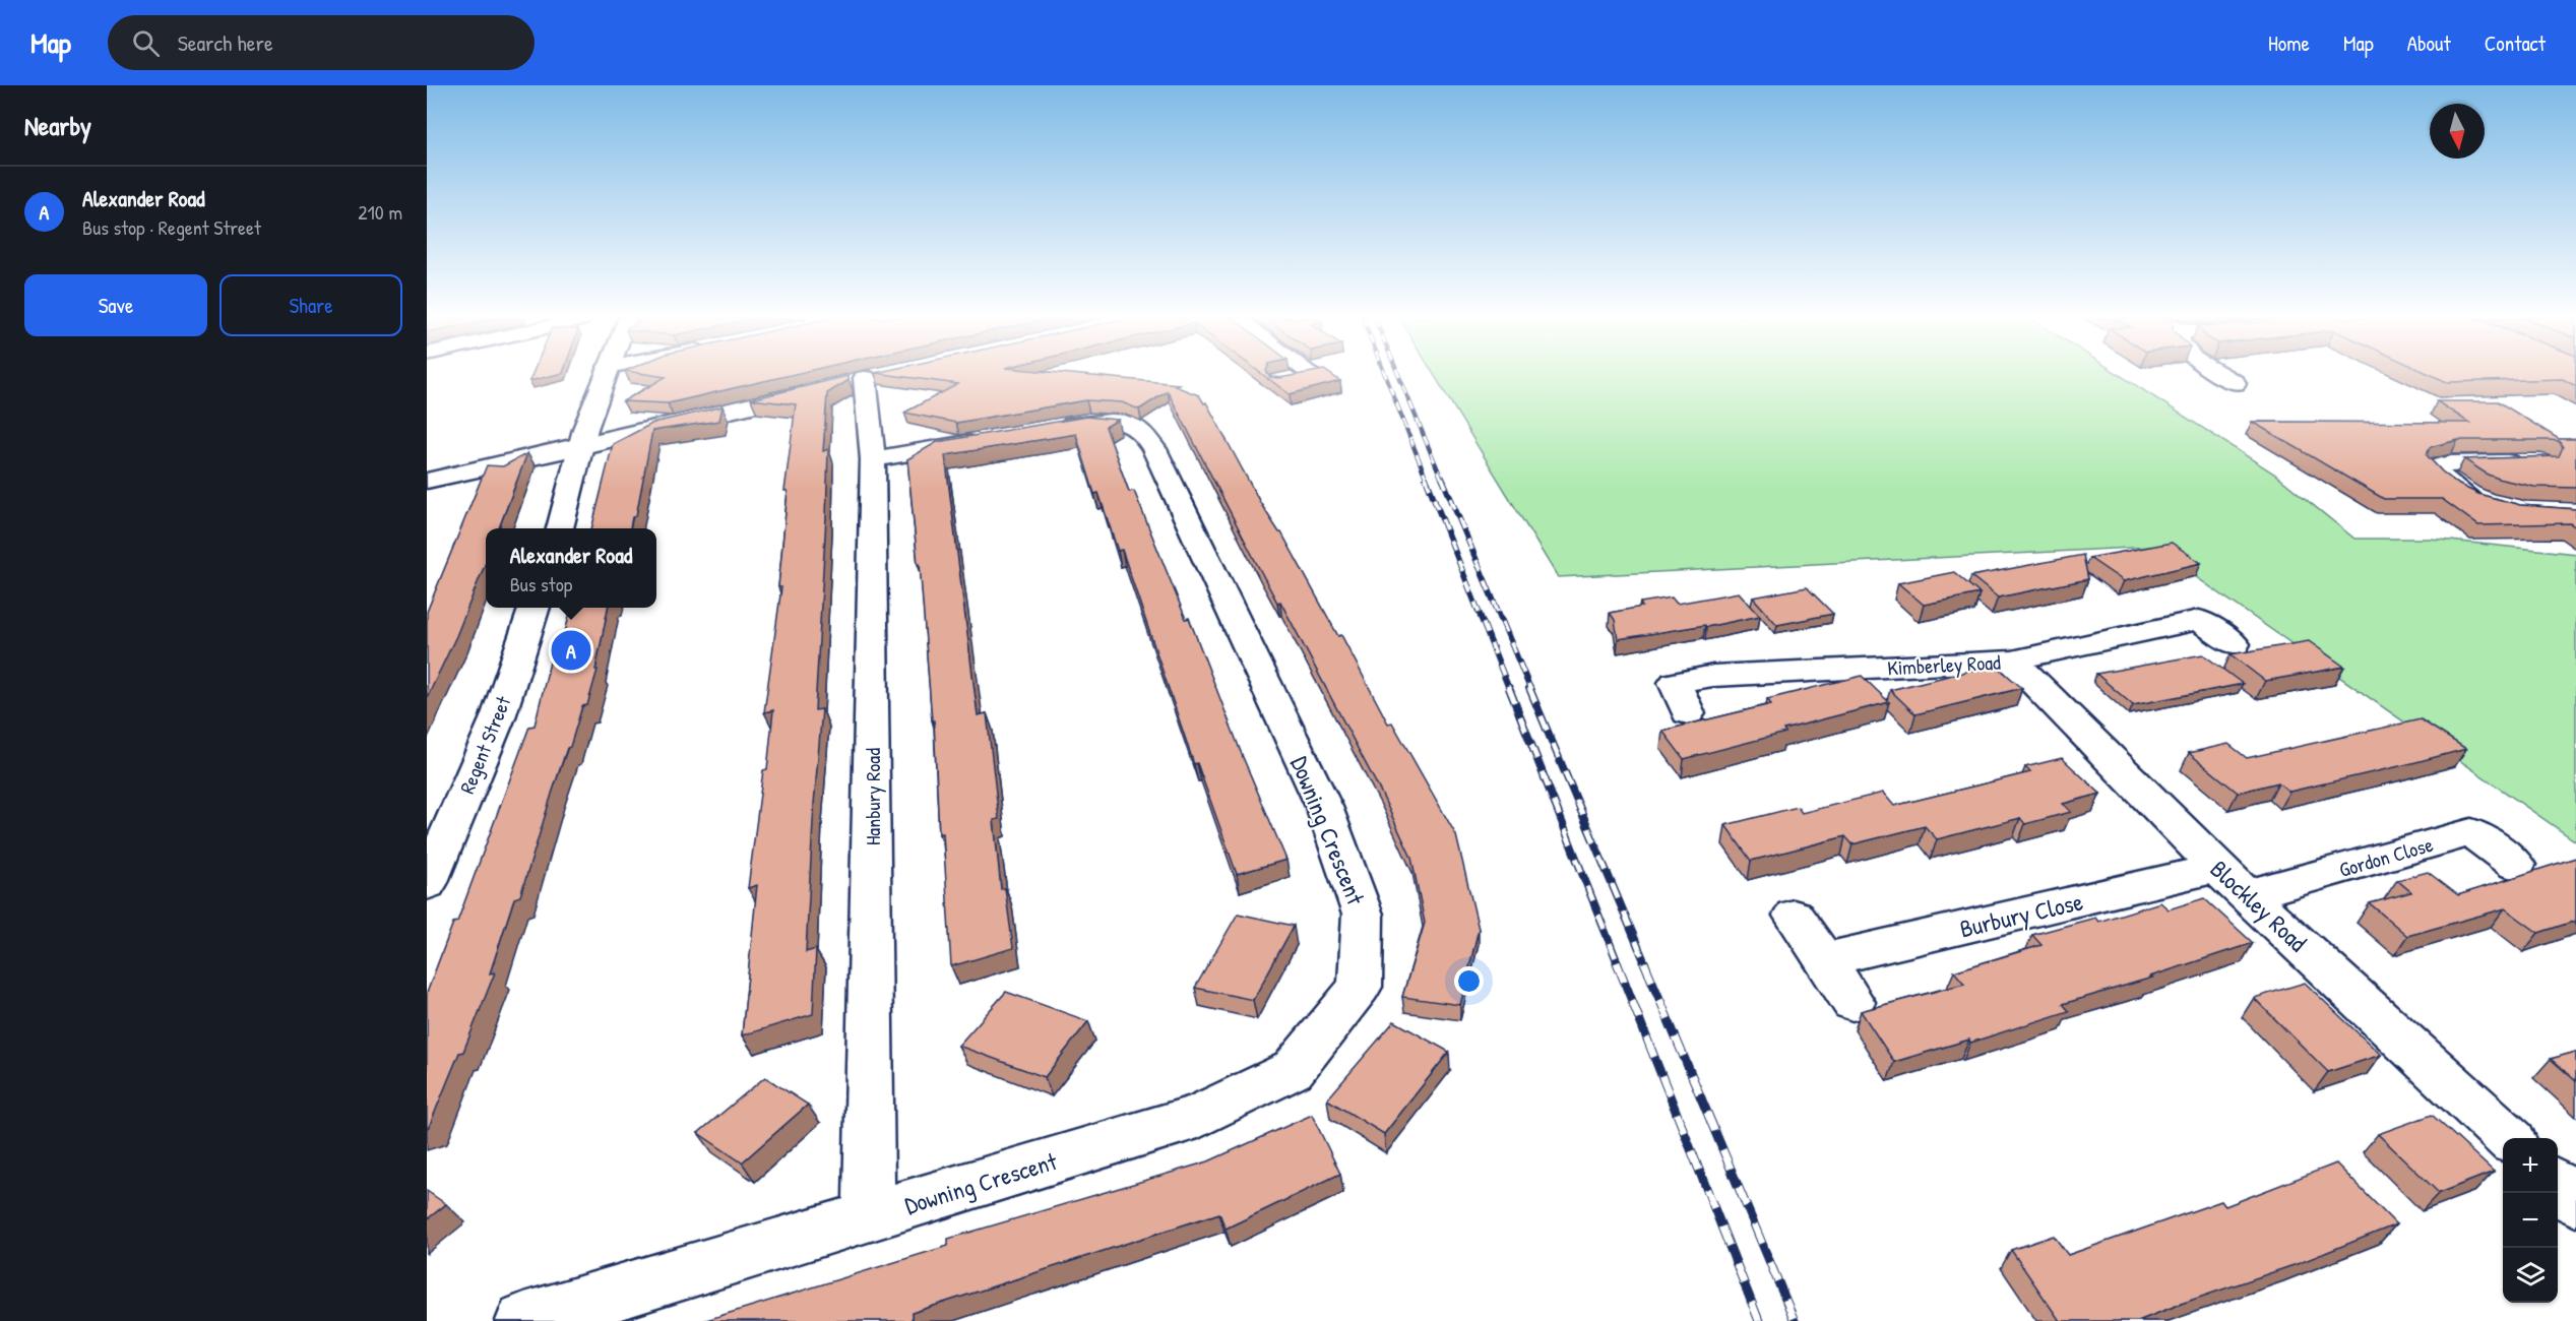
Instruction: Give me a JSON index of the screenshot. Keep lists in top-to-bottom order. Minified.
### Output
{"streets":{"street":["Kimberley Road","Regent Street","Hanbury Road","Downing Crescent","Gordon Close","Blockley Road","Burbury Close"]},"crossings":[["Kimberley Road","Blockley Road"],["Hanbury Road","Downing Crescent"],["Gordon Close","Blockley Road"],["Blockley Road","Burbury Close"]],"north":"bottom","page":{"header":"Map","search":"Search here","nav":["Home","Map","About","Contact"],"heading":"Nearby","list":[{"mark":"A","name":"Alexander Road","note":"Bus stop · Regent Street","value":"210 m"}],"buttons":["Save","Share"],"popup":["Alexander Road","Bus stop"],"pins":"A","map_buttons":["+","−"]}}
